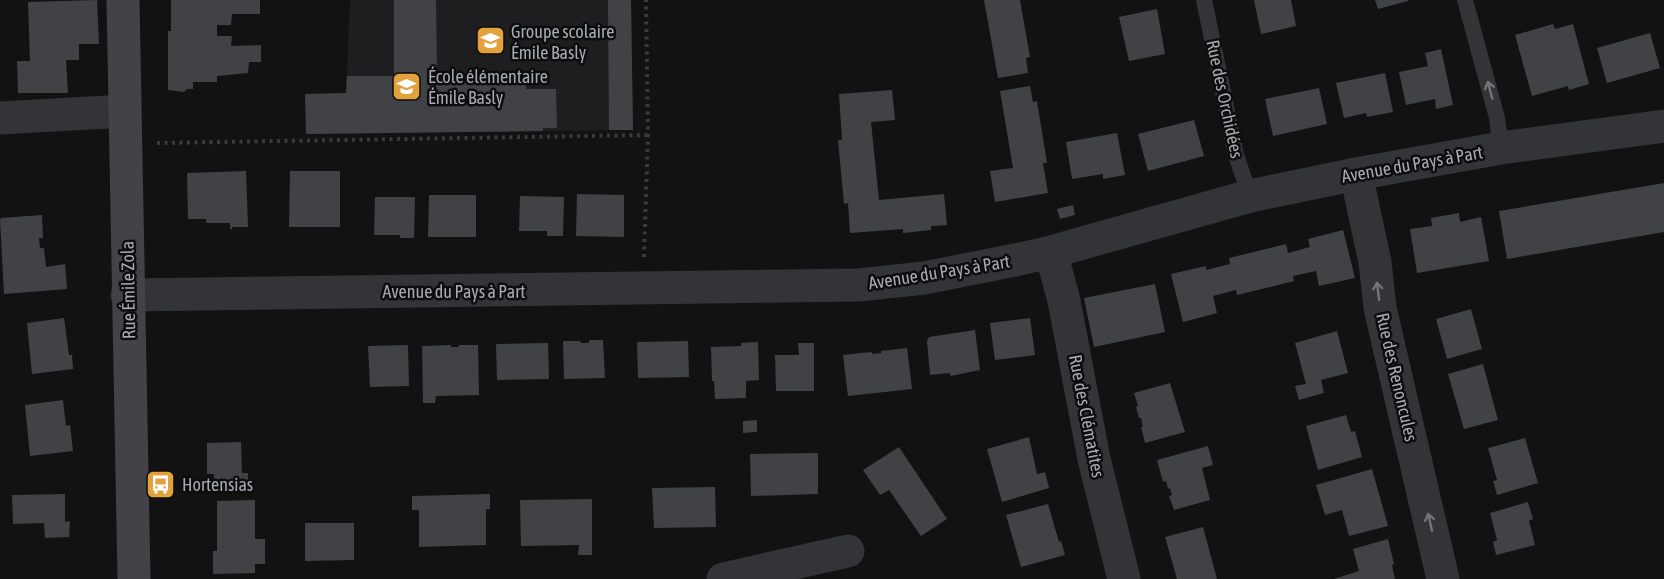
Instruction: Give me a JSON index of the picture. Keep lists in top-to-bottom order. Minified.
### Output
{"streets":{"street":["Avenue du Pays à Part","Rue Émile Zola","Rue des Renoncules","Rue des Clématites"],"lane":["Rue des Orchidées"]},"crossings":[["Rue des Orchidées","Avenue du Pays à Part"],["Avenue du Pays à Part","Rue Émile Zola"],["Avenue du Pays à Part","Rue des Renoncules"],["Avenue du Pays à Part","Rue des Clématites"]],"one_way":["Rue des Renoncules"],"places":{"school or university":["Groupe scolaire Émile Basly","École élémentaire Émile Basly"],"bus stop":["Hortensias"]}}
